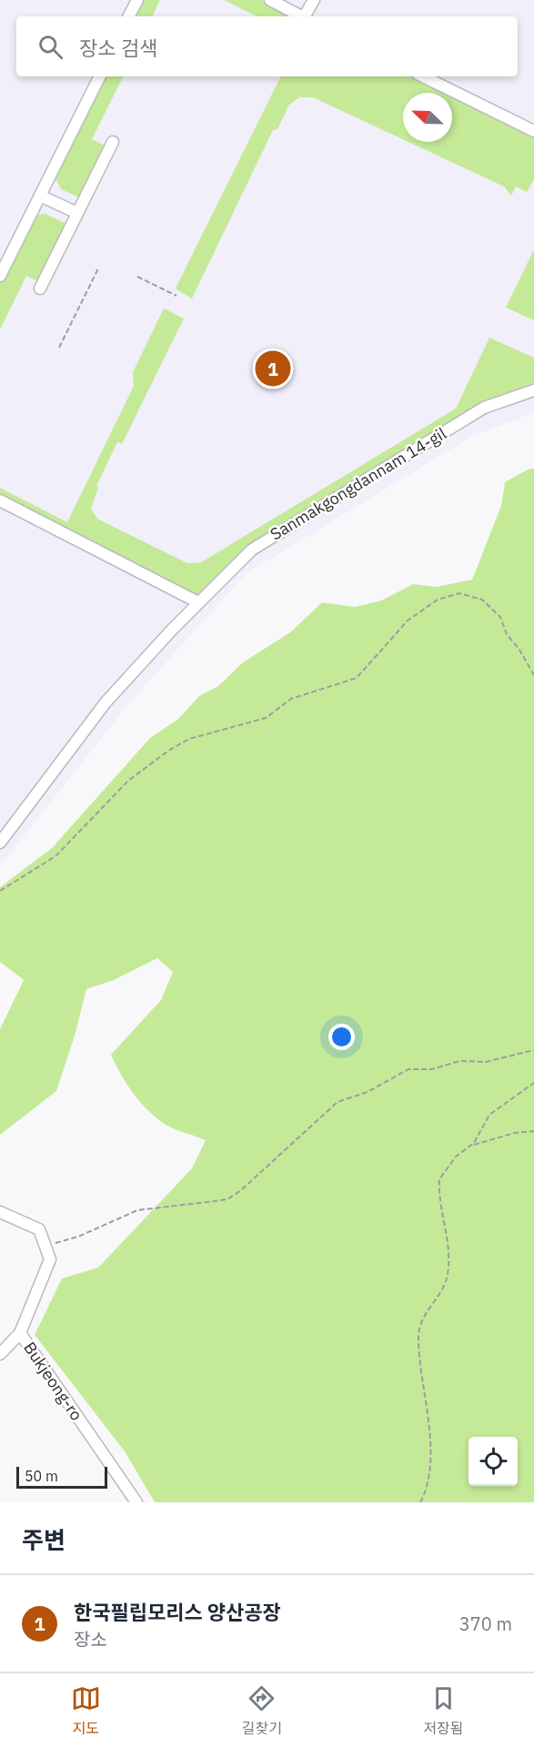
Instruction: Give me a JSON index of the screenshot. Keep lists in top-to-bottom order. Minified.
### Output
{"streets":{"street":["Sanmakgongdannam 14-gil","Bukjeong-ro"]},"scale_bar":"50 m","north":"top left","page":{"search":"장소 검색","pins":"1","scale":"50 m","heading":"주변","list":[{"mark":"1","name":"한국필립모리스 양산공장","note":"장소","value":"370 m"}],"nav":["지도","길찾기","저장됨"]}}
